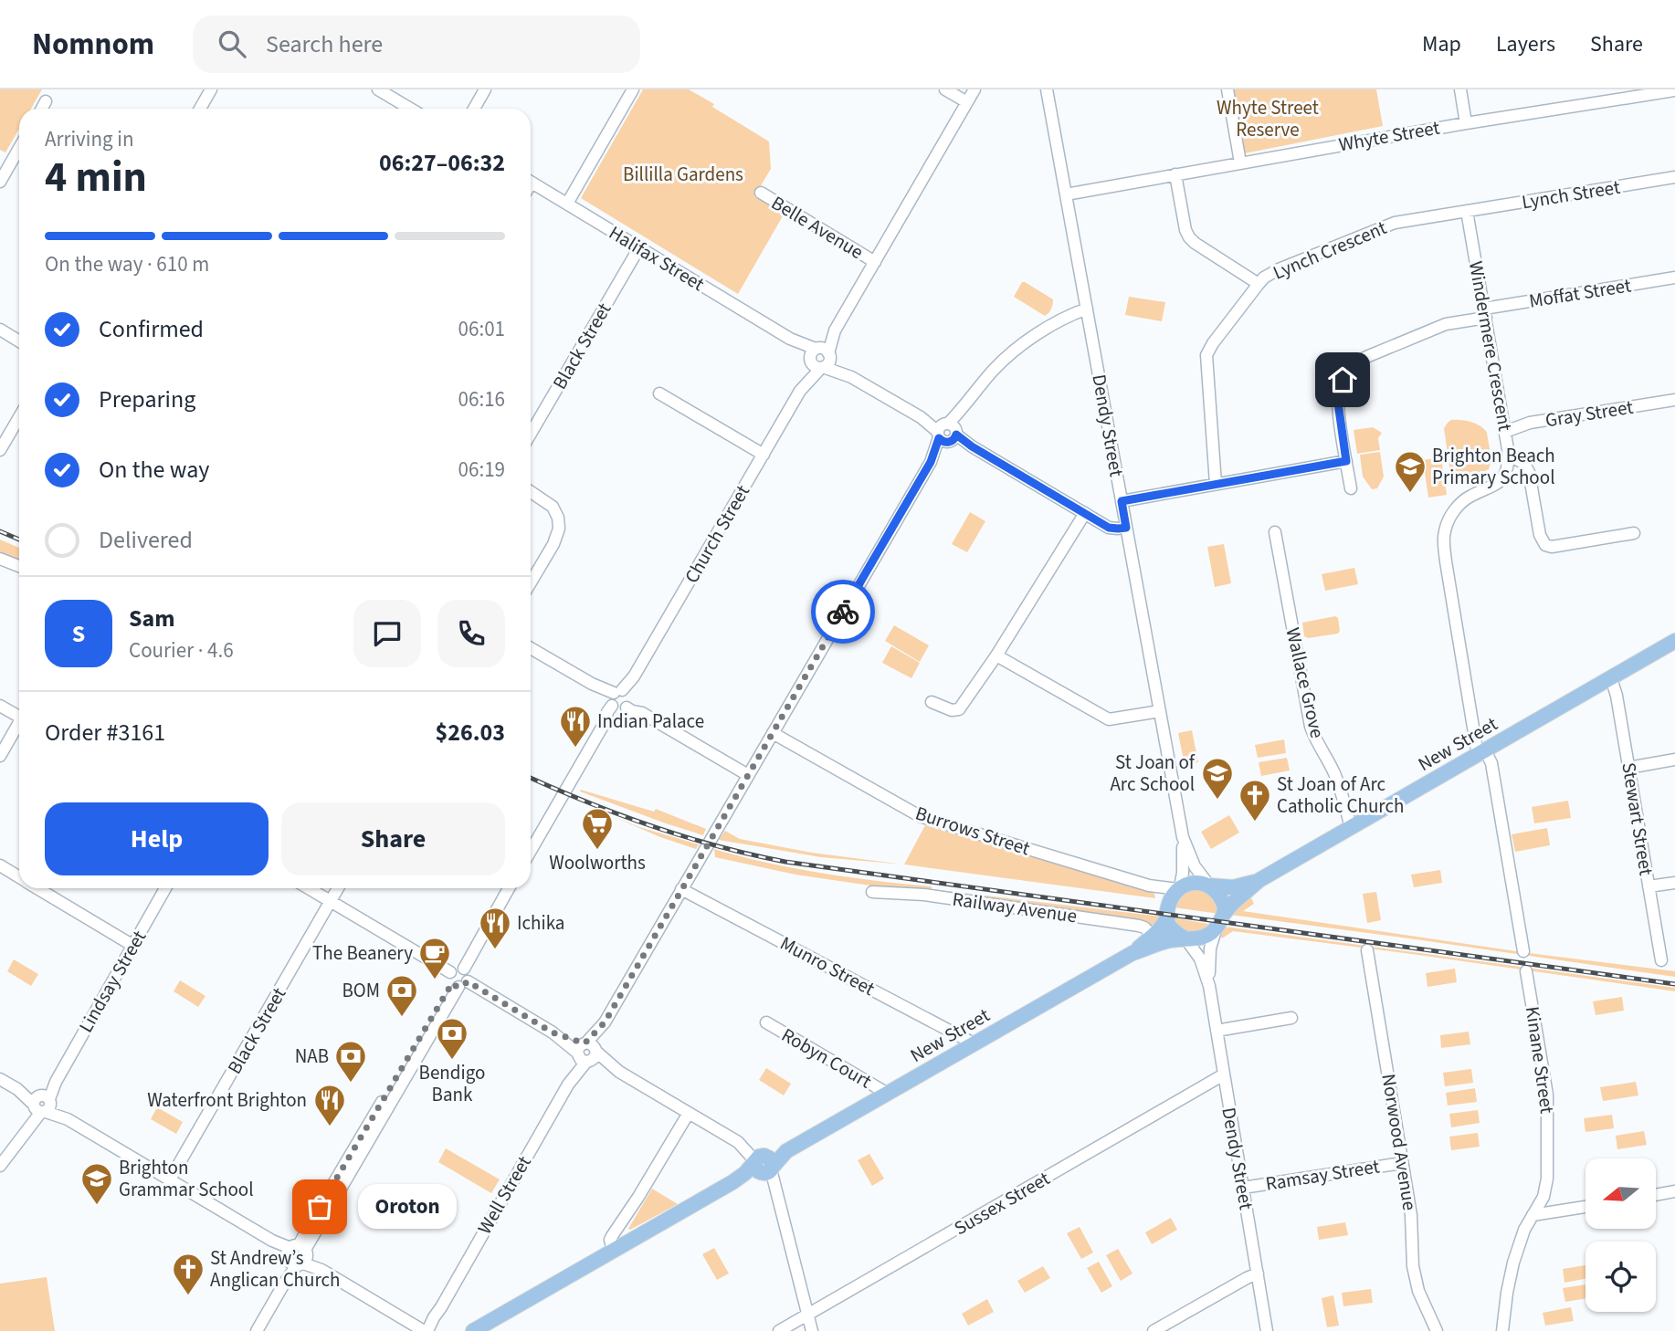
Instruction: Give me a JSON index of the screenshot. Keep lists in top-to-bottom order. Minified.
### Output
{"streets":{"main road":["New Street"],"street":["Whyte Street","Lynch Street","Belle Avenue","Lynch Crescent","Halifax Street","Moffat Street","Black Street","Windermere Crescent","Gray Street","Dendy Street","Church Street","Wallace Grove","Stewart Street","Burrows Street","Railway Avenue","Munro Street","Lindsay Street","Robyn Court","Kinane Street","Norwood Avenue","Ramsay Street","Well Street","Sussex Street"]},"crossings":[["Whyte Street","Dendy Street"],["Lynch Street","Lynch Crescent"],["Lynch Street","Windermere Crescent"],["Belle Avenue","Church Street"],["Lynch Crescent","Windermere Crescent"],["Halifax Street","Black Street"],["Halifax Street","Dendy Street"],["Halifax Street","Church Street"],["Halifax Street","Well Street"],["Moffat Street","Windermere Crescent"],["Windermere Crescent","Gray Street"],["Windermere Crescent","New Street"],["Dendy Street","New Street"],["Dendy Street","Burrows Street"],["Dendy Street","Ramsay Street"],["Dendy Street","Well Street"],["Dendy Street","Sussex Street"],["Wallace Grove","New Street"],["New Street","Stewart Street"],["New Street","Burrows Street"],["New Street","Railway Avenue"],["New Street","Munro Street"],["New Street","Robyn Court"],["Burrows Street","Well Street"],["Munro Street","Well Street"],["Norwood Avenue","Ramsay Street"]],"parks":["Whyte Street Reserve","Billilla Gardens"],"places":{"school or university":["Brighton Beach Primary School","St Joan of Arc School","Brighton Grammar School"],"restaurant":["Indian Palace","Ichika","Waterfront Brighton"],"church":["St Joan of Arc Catholic Church","St Andrew’s Anglican Church"],"supermarket":["Woolworths"],"cafe":["The Beanery"],"bank":["BOM","Bendigo Bank","NAB"],"other":["Oroton"]},"north":"left","page":{"header":"Nomnom","search":"Search here","nav":["Map","Layers","Share"],"heading":["4 min","Arriving in","06:27–06:32"],"panel":["Sam","Courier · 4.6","Order #3161","$26.03"],"bar":"On the way · 610 m","list":[["Confirmed","06:01"],["Preparing","06:16"],["On the way","06:19"],"Delivered"],"round":"S","buttons":["Help","Share"],"bubble":"Oroton"}}
